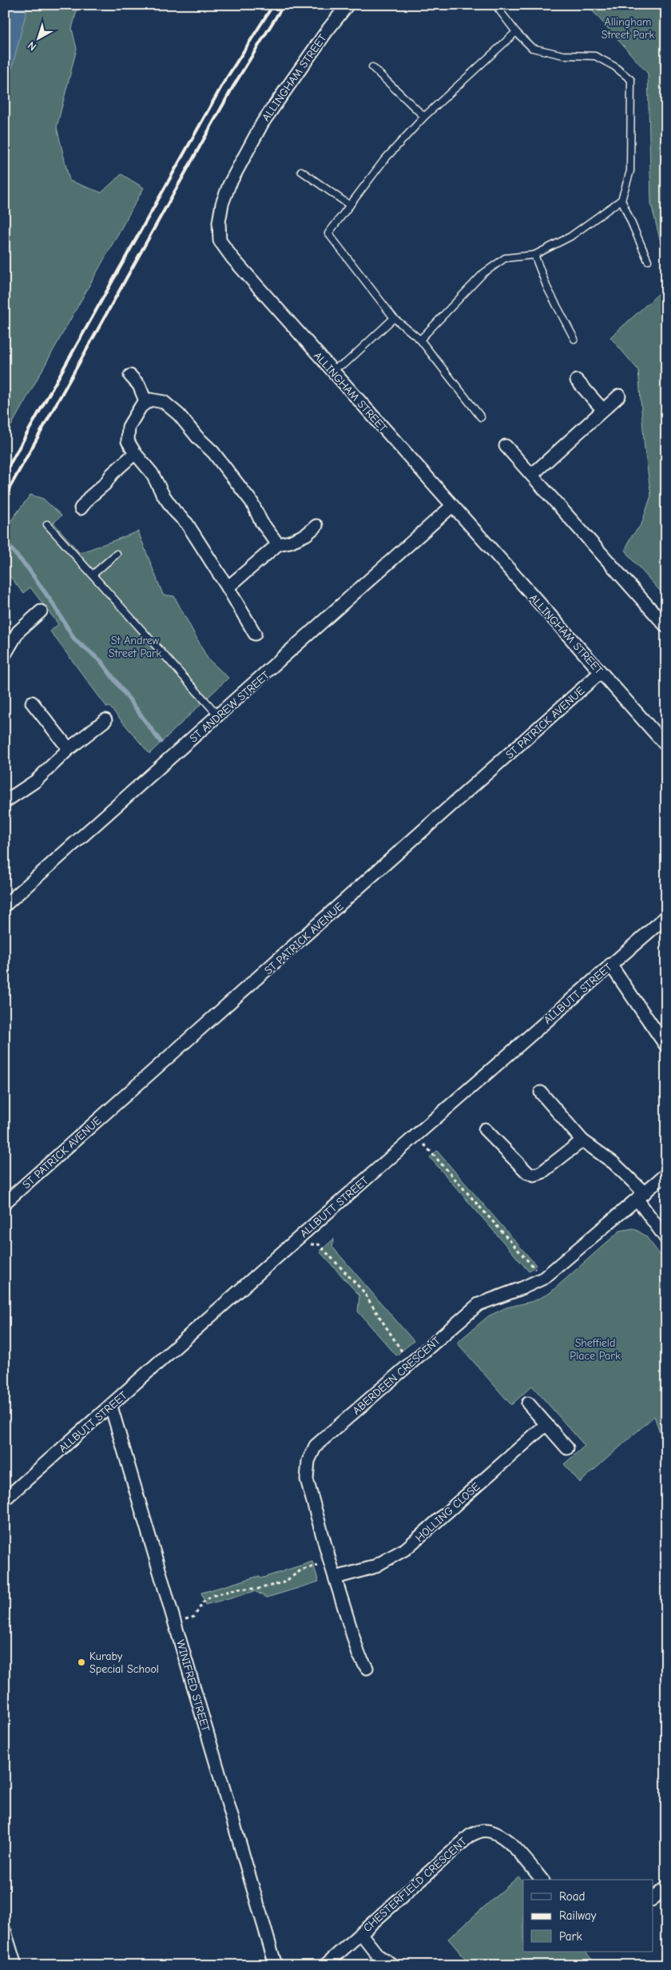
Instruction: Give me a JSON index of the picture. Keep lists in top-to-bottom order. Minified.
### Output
{"streets":{"street":["ALLINGHAM STREET","ST ANDREW STREET","ST PATRICK AVENUE","ALLBUTT STREET","ABERDEEN CRESCENT","HOLLING CLOSE","WINIFRED STREET","CHESTERFIELD CRESCENT"]},"crossings":[["ALLINGHAM STREET","ST ANDREW STREET"],["ALLINGHAM STREET","ST PATRICK AVENUE"],["ALLBUTT STREET","WINIFRED STREET"],["ABERDEEN CRESCENT","HOLLING CLOSE"]],"parks":["Allingham Street Park","St Andrew Street Park","Sheffield Place Park"],"places":["Kuraby Special School"],"legend":["Road","Railway","Park"],"north":"bottom left"}
